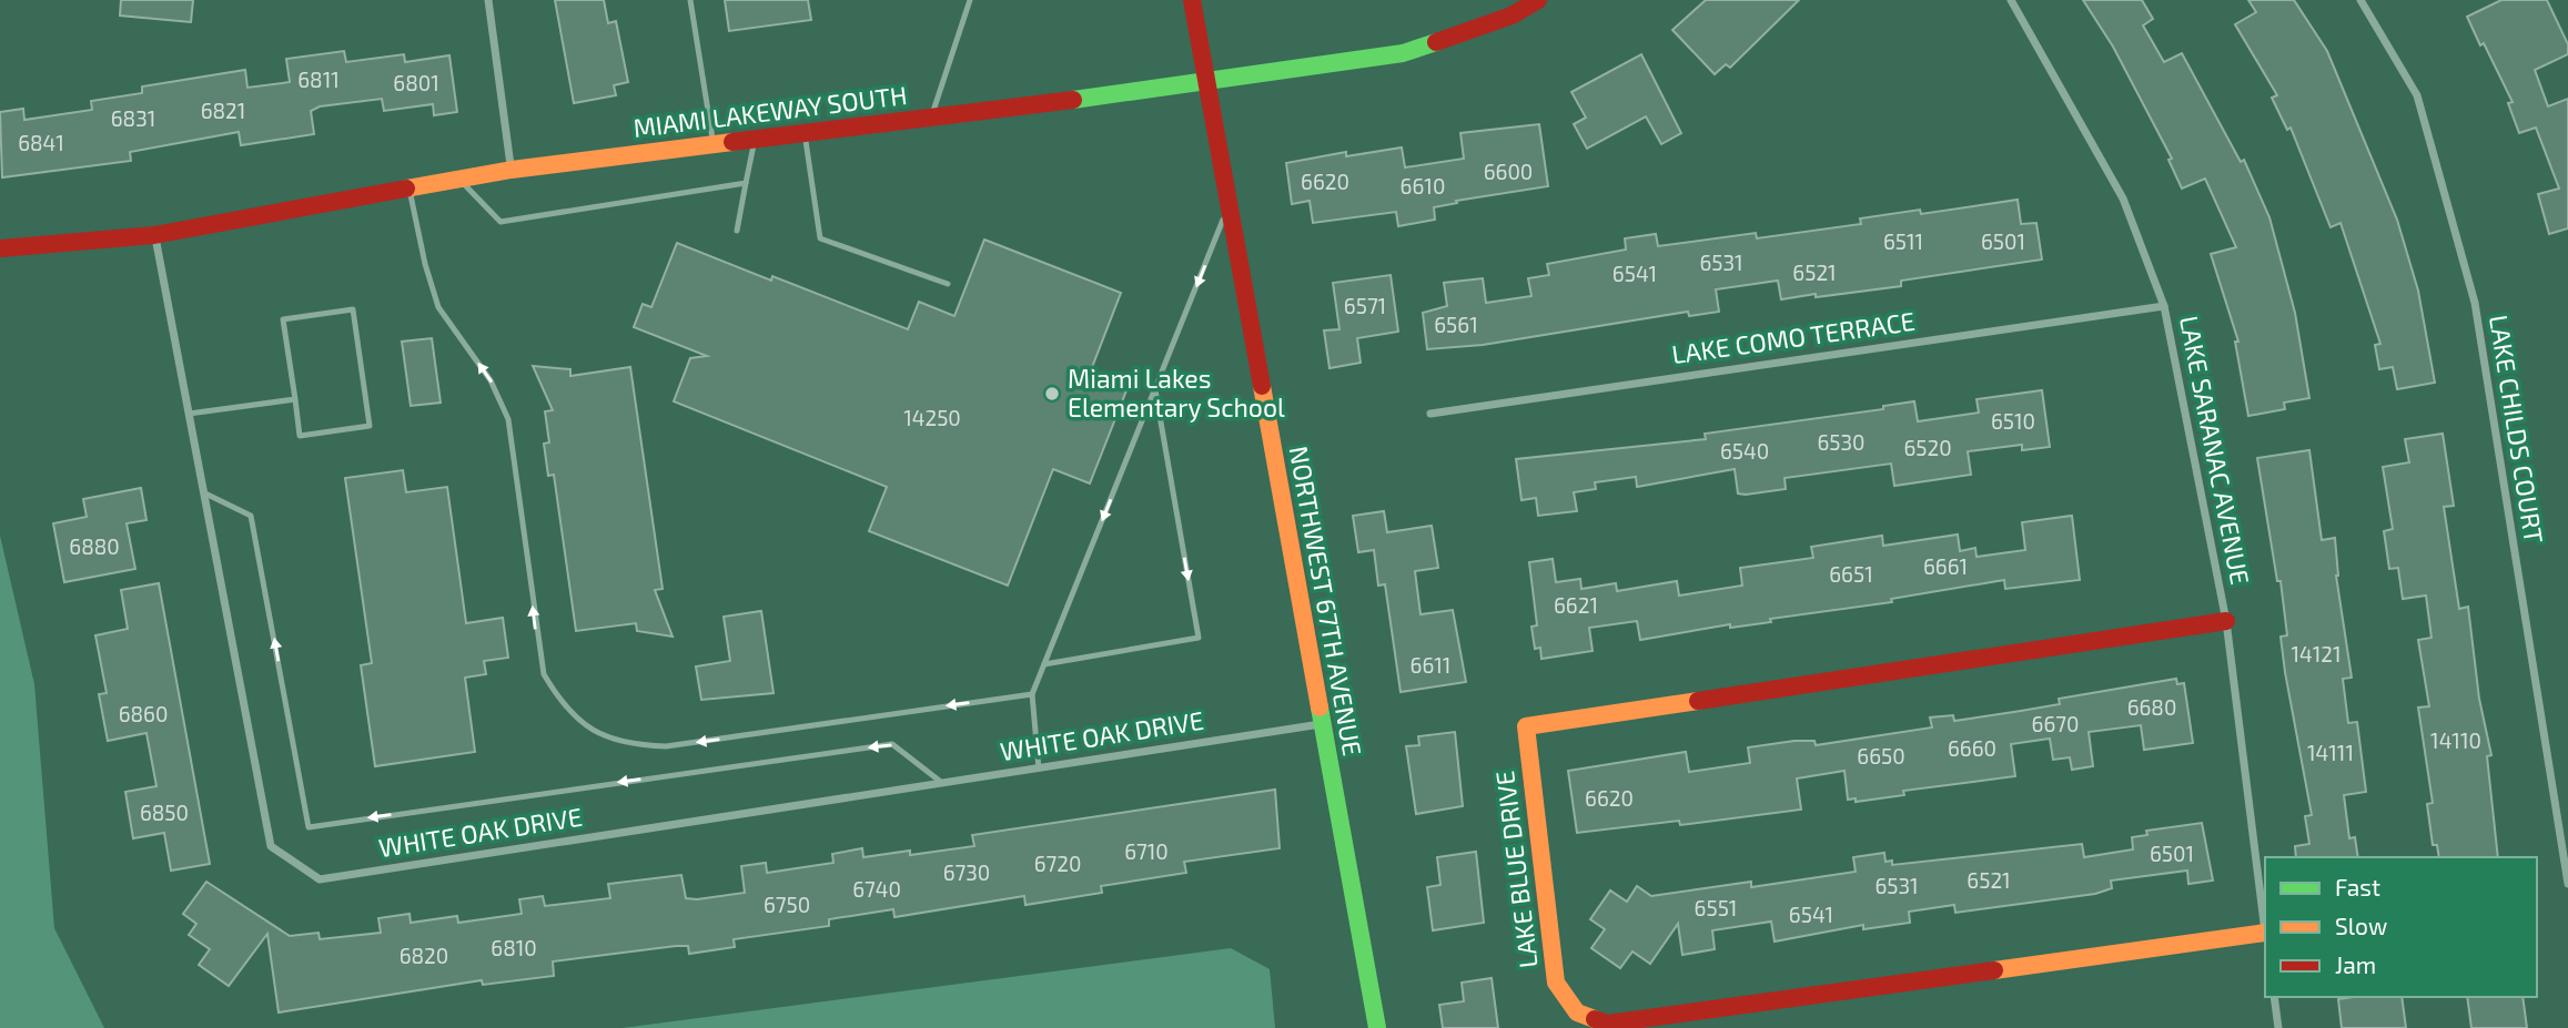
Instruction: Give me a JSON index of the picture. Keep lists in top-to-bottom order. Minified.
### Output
{"streets":{"street":["MIAMI LAKEWAY SOUTH","LAKE COMO TERRACE","LAKE CHILDS COURT","LAKE SARANAC AVENUE","NORTHWEST 67TH AVENUE","WHITE OAK DRIVE","LAKE BLUE DRIVE"]},"crossings":[["MIAMI LAKEWAY SOUTH","NORTHWEST 67TH AVENUE"],["MIAMI LAKEWAY SOUTH","WHITE OAK DRIVE"],["LAKE COMO TERRACE","LAKE SARANAC AVENUE"],["LAKE SARANAC AVENUE","LAKE BLUE DRIVE"],["NORTHWEST 67TH AVENUE","WHITE OAK DRIVE"]],"places":["Miami Lakes Elementary School"],"house_numbers":["6811","6801","6821","6831","6841","6600","6620","6610","6511","6501","6531","6521","6541","6571","6561","14250","6510","6530","6520","6540","6880","6661","6651","6621","14121","6611","6680","6860","6670","14110","6660","14111","6650","6620","6850","6710","6501","6720","6730","6521","6531","6740","6750","6551","6541","6810","6820"],"legend":["Fast","Slow","Jam"]}
